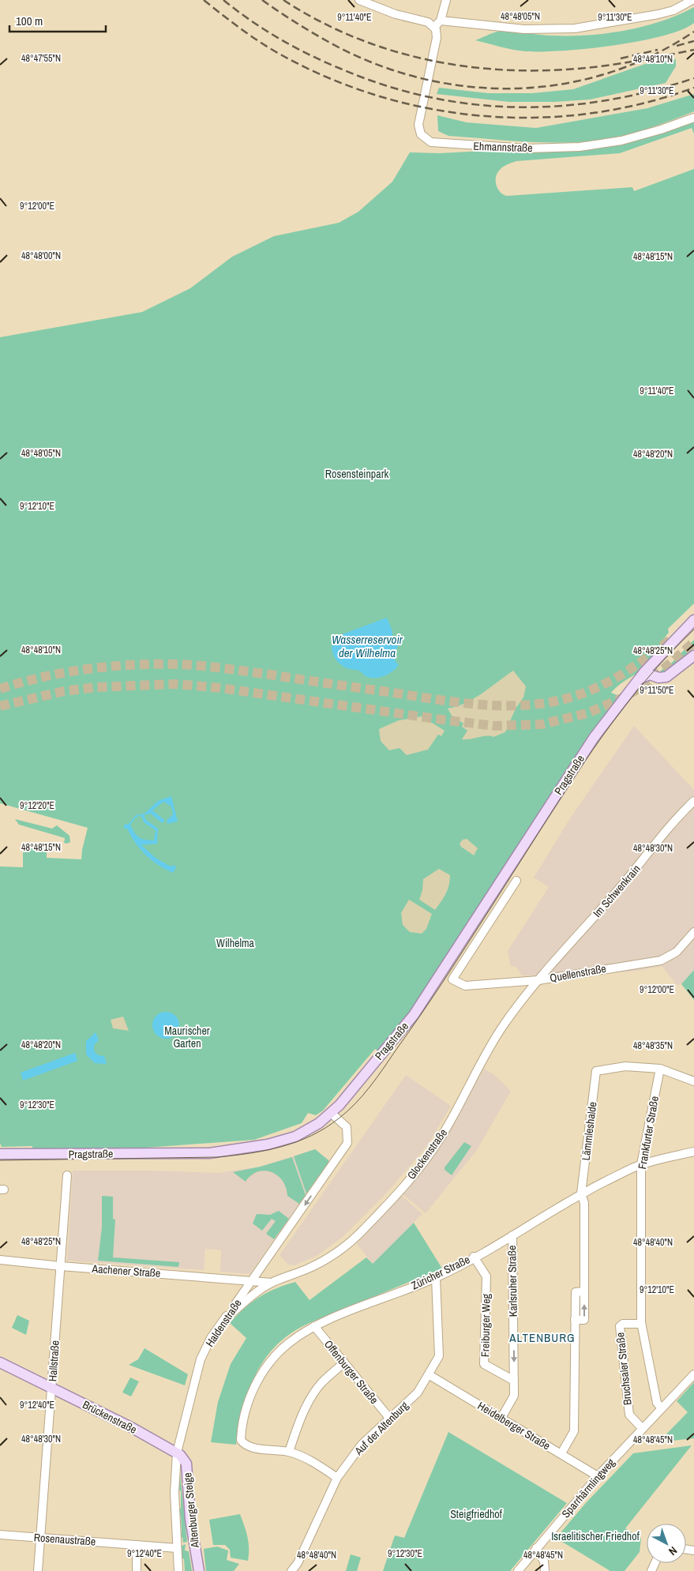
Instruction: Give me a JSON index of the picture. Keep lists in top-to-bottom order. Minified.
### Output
{"streets":{"main road":["Pragstraße","Brückenstraße","Altenburger Steige"],"street":["Ehmannstraße","Im Schwenkrain","Quellenstraße","Lämmleshalde","Frankfurter Straße","Glockenstraße","Aachener Straße","Züricher Straße","Karlsruher Straße","Haldenstraße","Freiburger Weg","Hallstraße","Bruchsaler Straße","Offenburger Straße","Heidelberger Straße","Auf der Altenburg","Sparrhärmlingweg","Rosenaustraße"]},"crossings":[["Pragstraße","Haldenstraße"],["Im Schwenkrain","Quellenstraße"],["Im Schwenkrain","Glockenstraße"],["Quellenstraße","Glockenstraße"],["Lämmleshalde","Frankfurter Straße"],["Lämmleshalde","Züricher Straße"],["Lämmleshalde","Heidelberger Straße"],["Frankfurter Straße","Züricher Straße"],["Frankfurter Straße","Bruchsaler Straße"],["Frankfurter Straße","Sparrhärmlingweg"],["Glockenstraße","Aachener Straße"],["Glockenstraße","Haldenstraße"],["Aachener Straße","Haldenstraße"],["Aachener Straße","Hallstraße"],["Züricher Straße","Karlsruher Straße"],["Züricher Straße","Freiburger Weg"],["Züricher Straße","Offenburger Straße"],["Züricher Straße","Auf der Altenburg"],["Karlsruher Straße","Freiburger Weg"],["Karlsruher Straße","Heidelberger Straße"],["Haldenstraße","Brückenstraße"],["Haldenstraße","Altenburger Steige"],["Haldenstraße","Rosenaustraße"],["Hallstraße","Brückenstraße"],["Hallstraße","Rosenaustraße"],["Bruchsaler Straße","Sparrhärmlingweg"],["Offenburger Straße","Auf der Altenburg"],["Brückenstraße","Altenburger Steige"],["Heidelberger Straße","Auf der Altenburg"],["Heidelberger Straße","Sparrhärmlingweg"]],"one_way":["Karlsruher Straße","Haldenstraße"],"districts":["ALTENBURG"],"water":["Wasserreservoir der Wilhelma"],"parks":["Rosensteinpark","Wilhelma","Maurischer Garten","Steigfriedhof","Israelitischer Friedhof"],"scale_bar":"100 m","north":"bottom right","coordinates":["48°48'05\"N","9°11'40\"E","9°11'30\"E","48°47'55\"N","48°48'10\"N","9°12'00\"E","48°48'00\"N","48°48'15\"N","48°48'20\"N","9°12'10\"E","48°48'25\"N","9°11'50\"E","9°12'20\"E","48°48'30\"N","48°48'35\"N","9°12'30\"E","48°48'40\"N","9°12'40\"E","48°48'45\"N"]}
